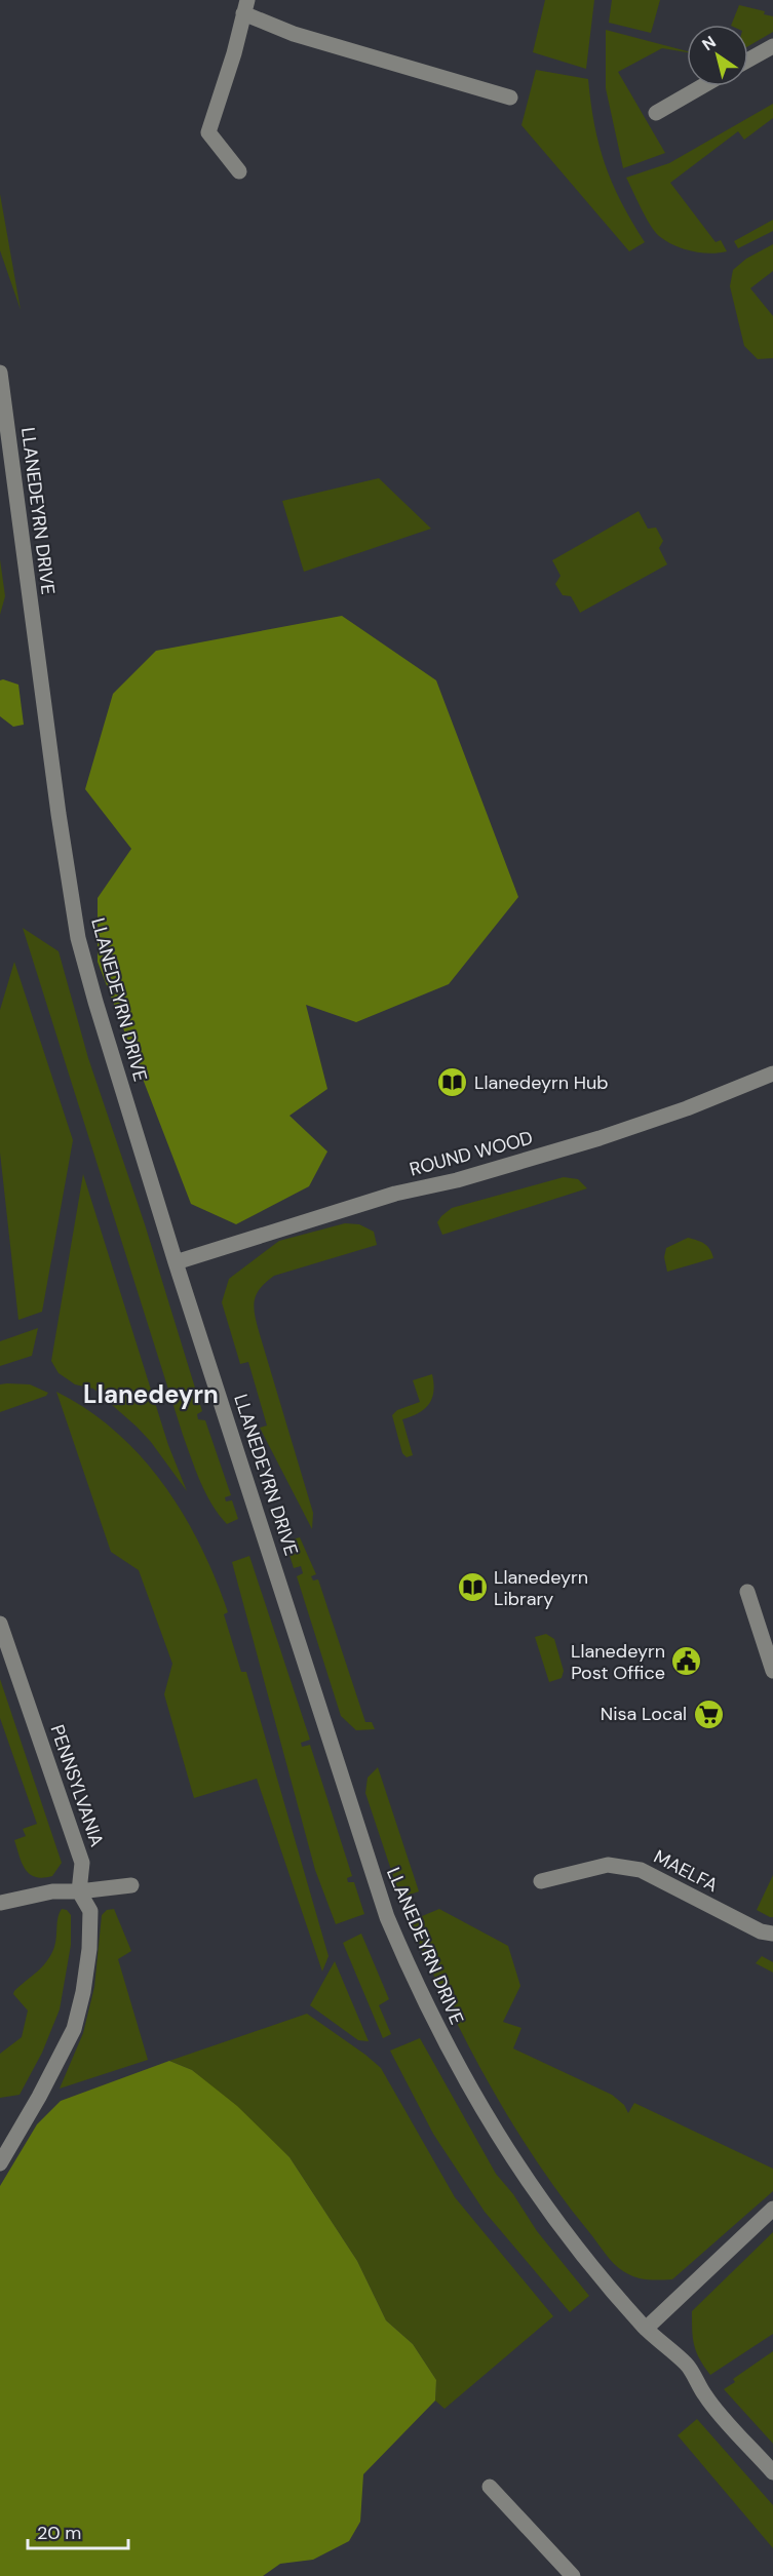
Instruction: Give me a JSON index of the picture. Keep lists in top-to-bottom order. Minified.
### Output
{"streets":{"street":["LLANEDEYRN DRIVE","ROUND WOOD","PENNSYLVANIA","MAELFA"]},"crossings":[["LLANEDEYRN DRIVE","ROUND WOOD"]],"districts":["Llanedeyrn"],"places":{"library":["Llanedeyrn Hub","Llanedeyrn Library"],"public building":["Llanedeyrn Post Office"],"supermarket":["Nisa Local"]},"scale_bar":"20 m","north":"top left"}
